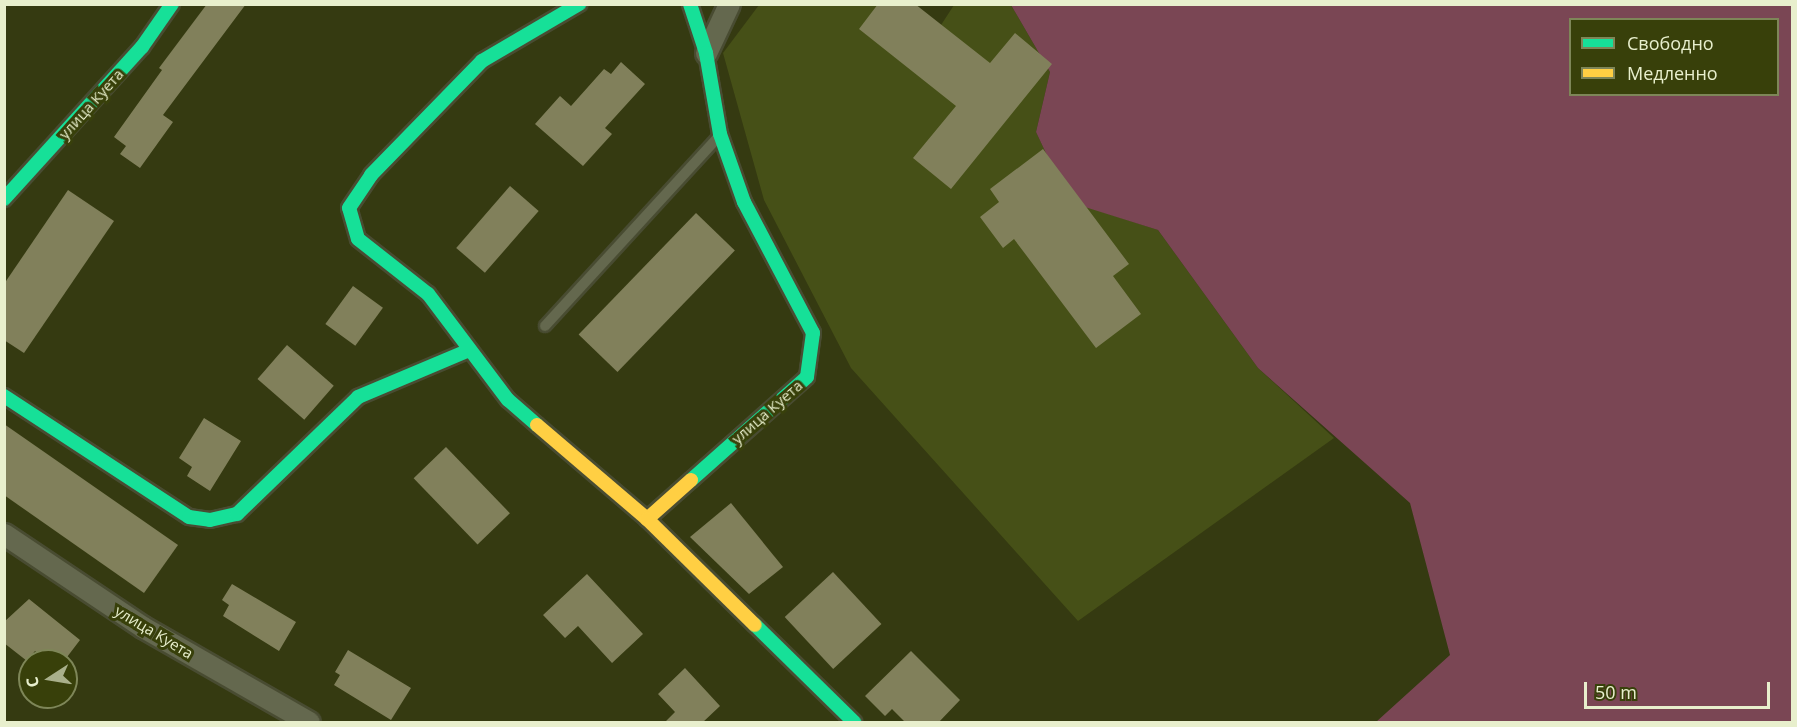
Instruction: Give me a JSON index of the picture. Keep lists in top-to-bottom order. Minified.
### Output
{"streets":{"street":["улица Куета"]},"legend":["Свободно","Медленно"],"scale_bar":"50 m","north":"left"}
